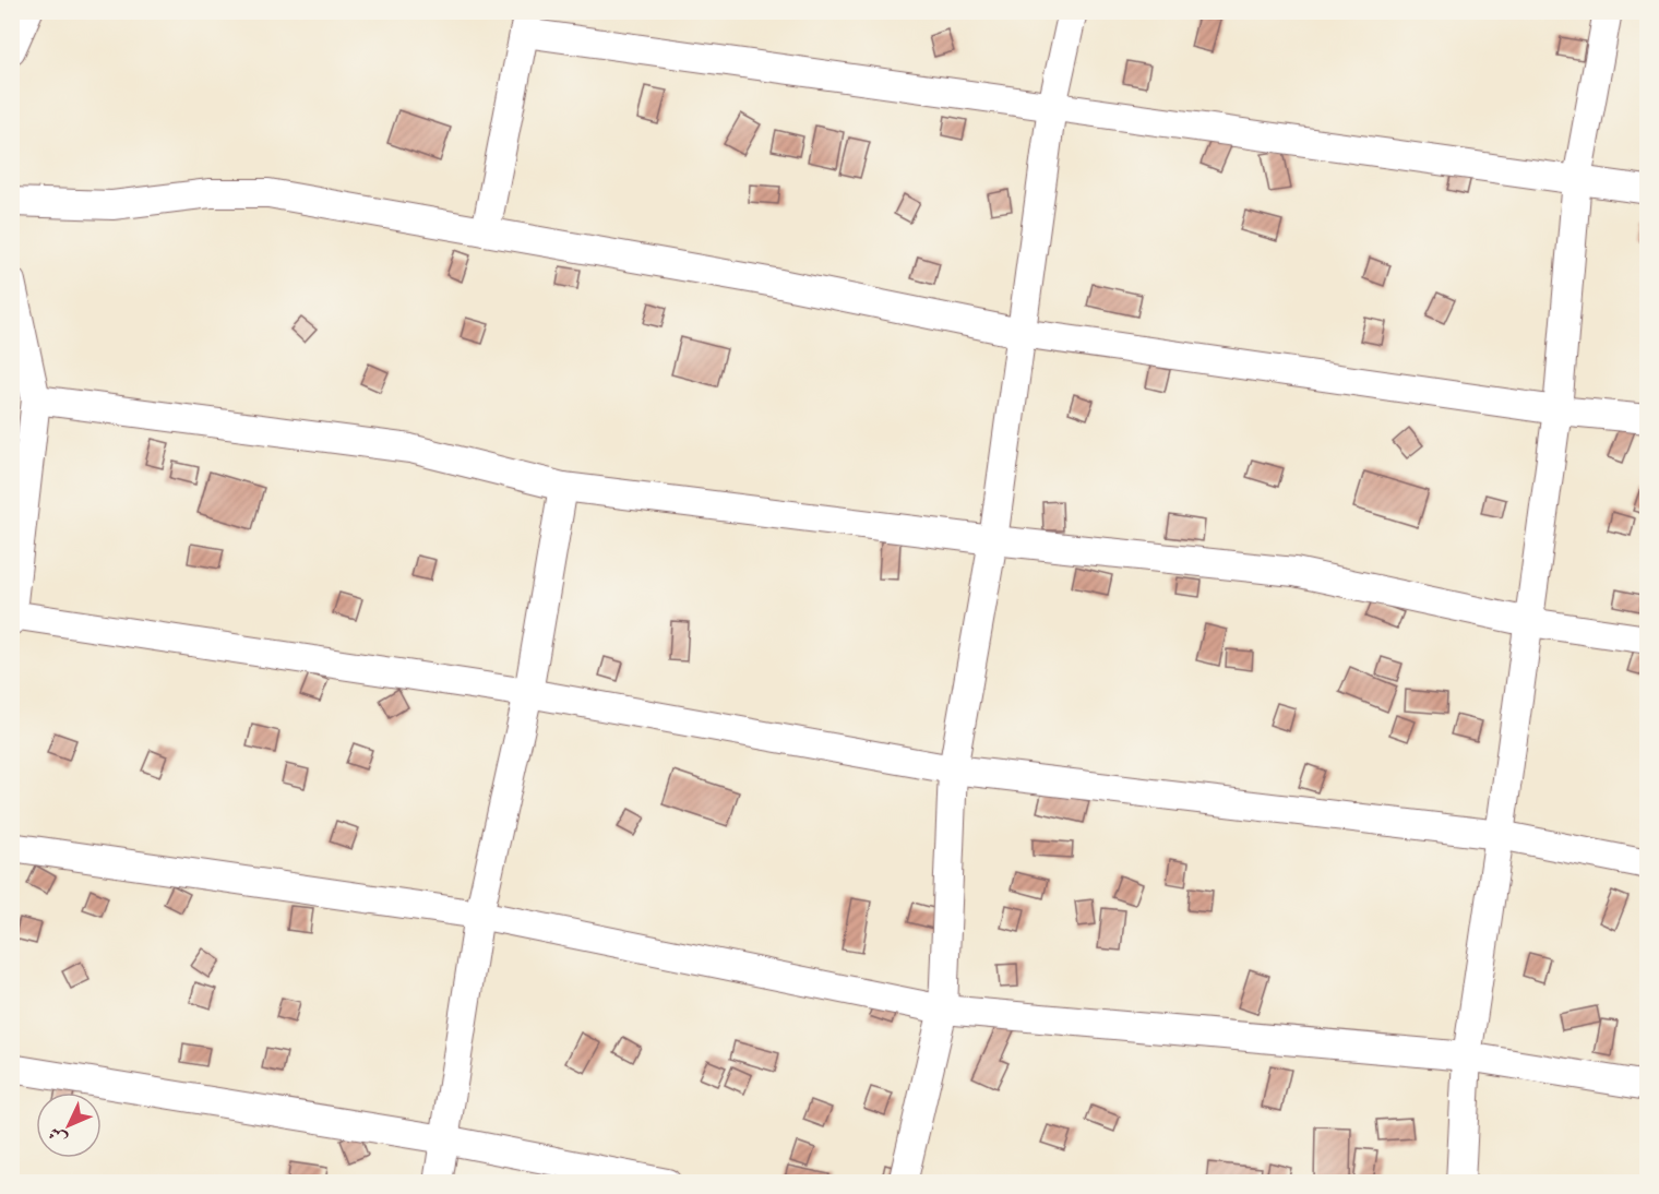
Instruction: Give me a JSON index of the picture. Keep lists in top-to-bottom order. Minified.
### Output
{"north":"bottom left"}
